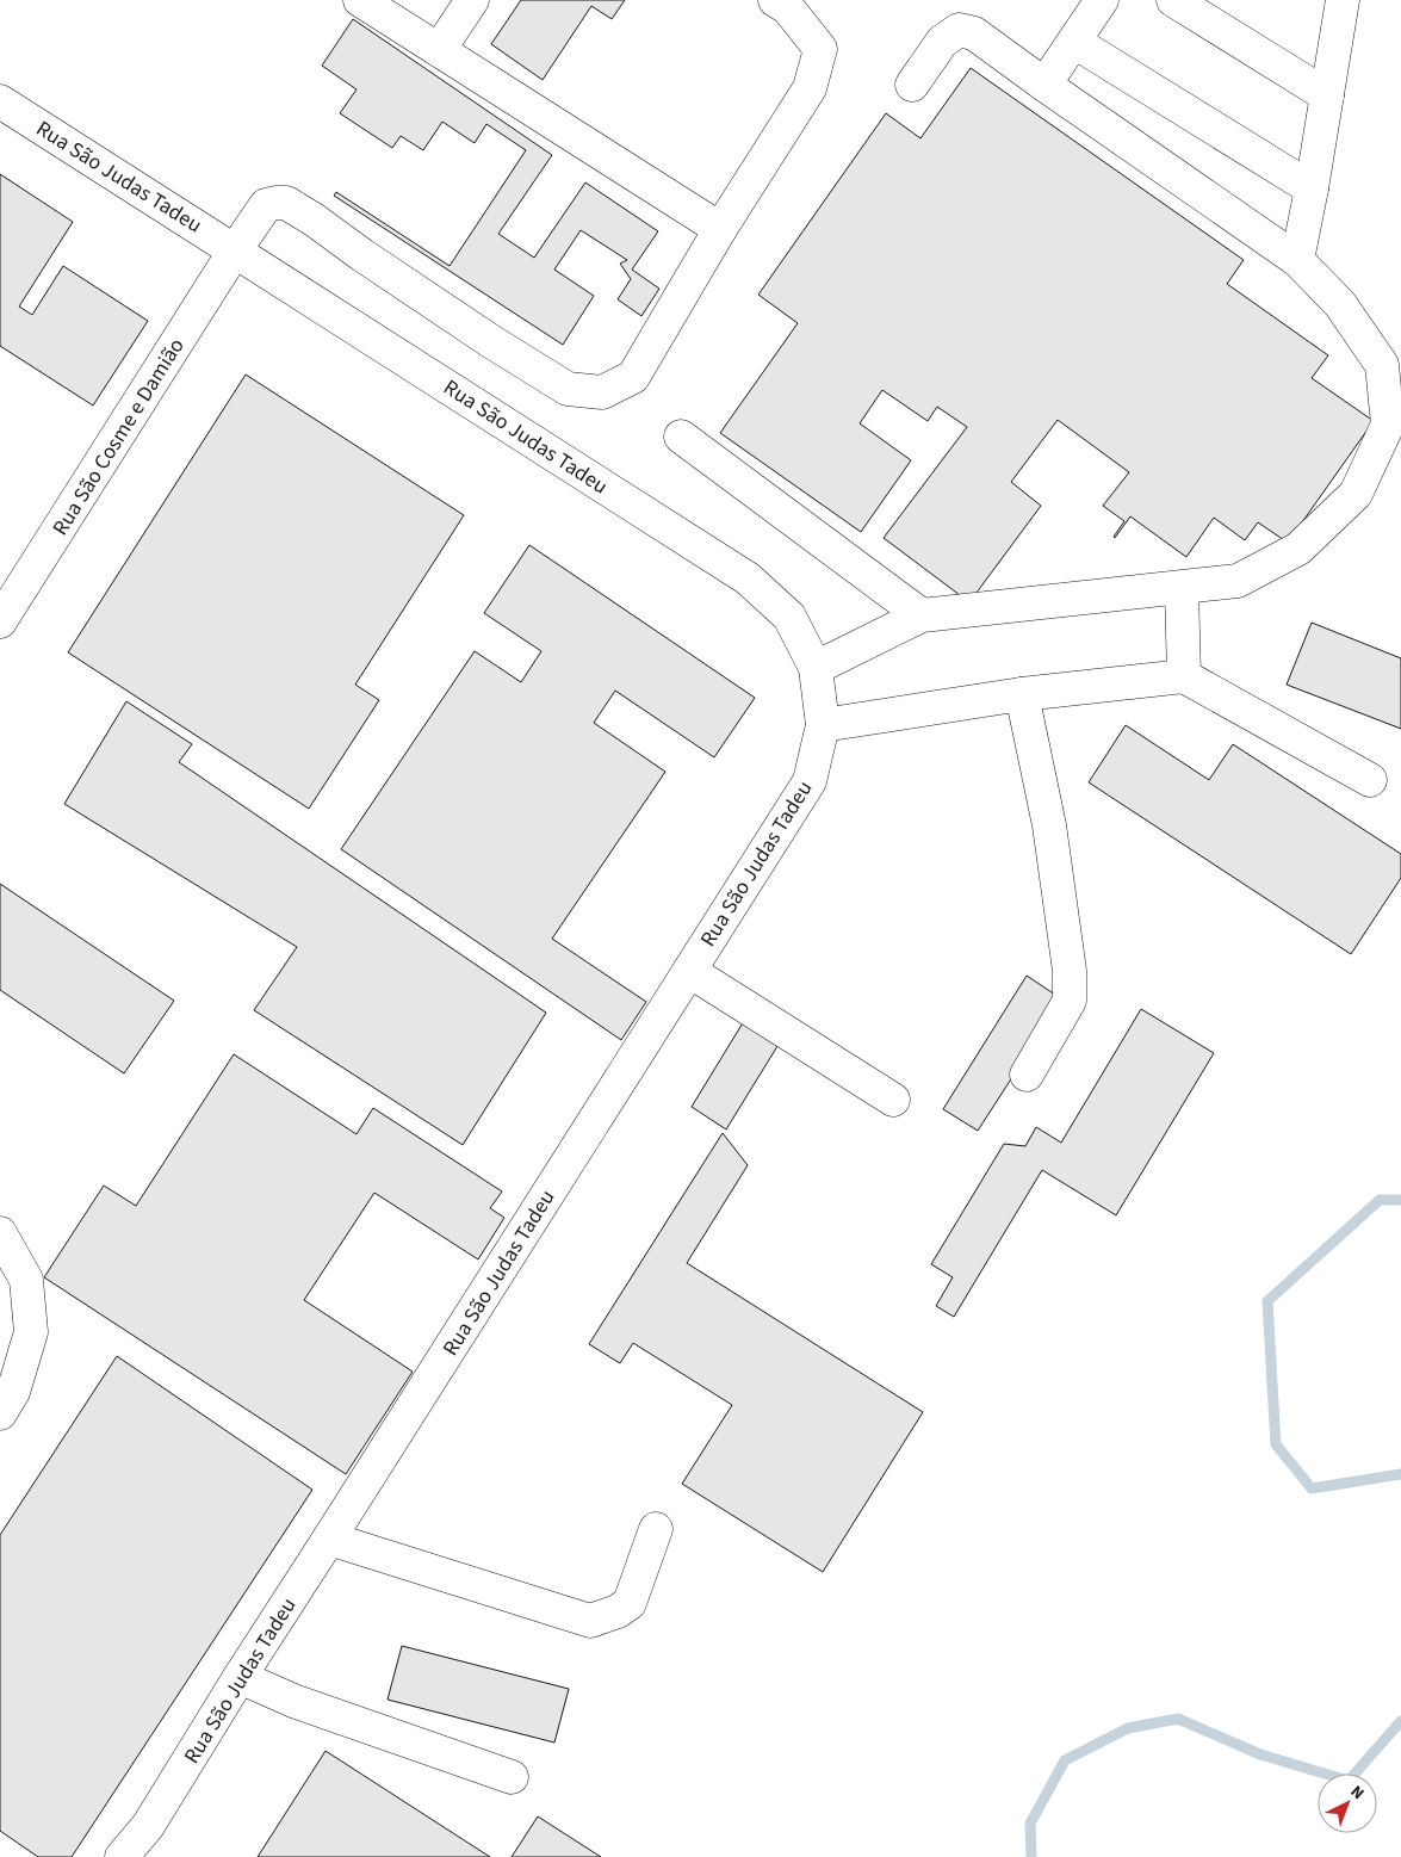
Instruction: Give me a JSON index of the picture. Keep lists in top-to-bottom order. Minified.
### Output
{"streets":{"street":["Rua São Judas Tadeu","Rua São Cosme e Damião"]},"crossings":[["Rua São Judas Tadeu","Rua São Cosme e Damião"]],"north":"top right"}
